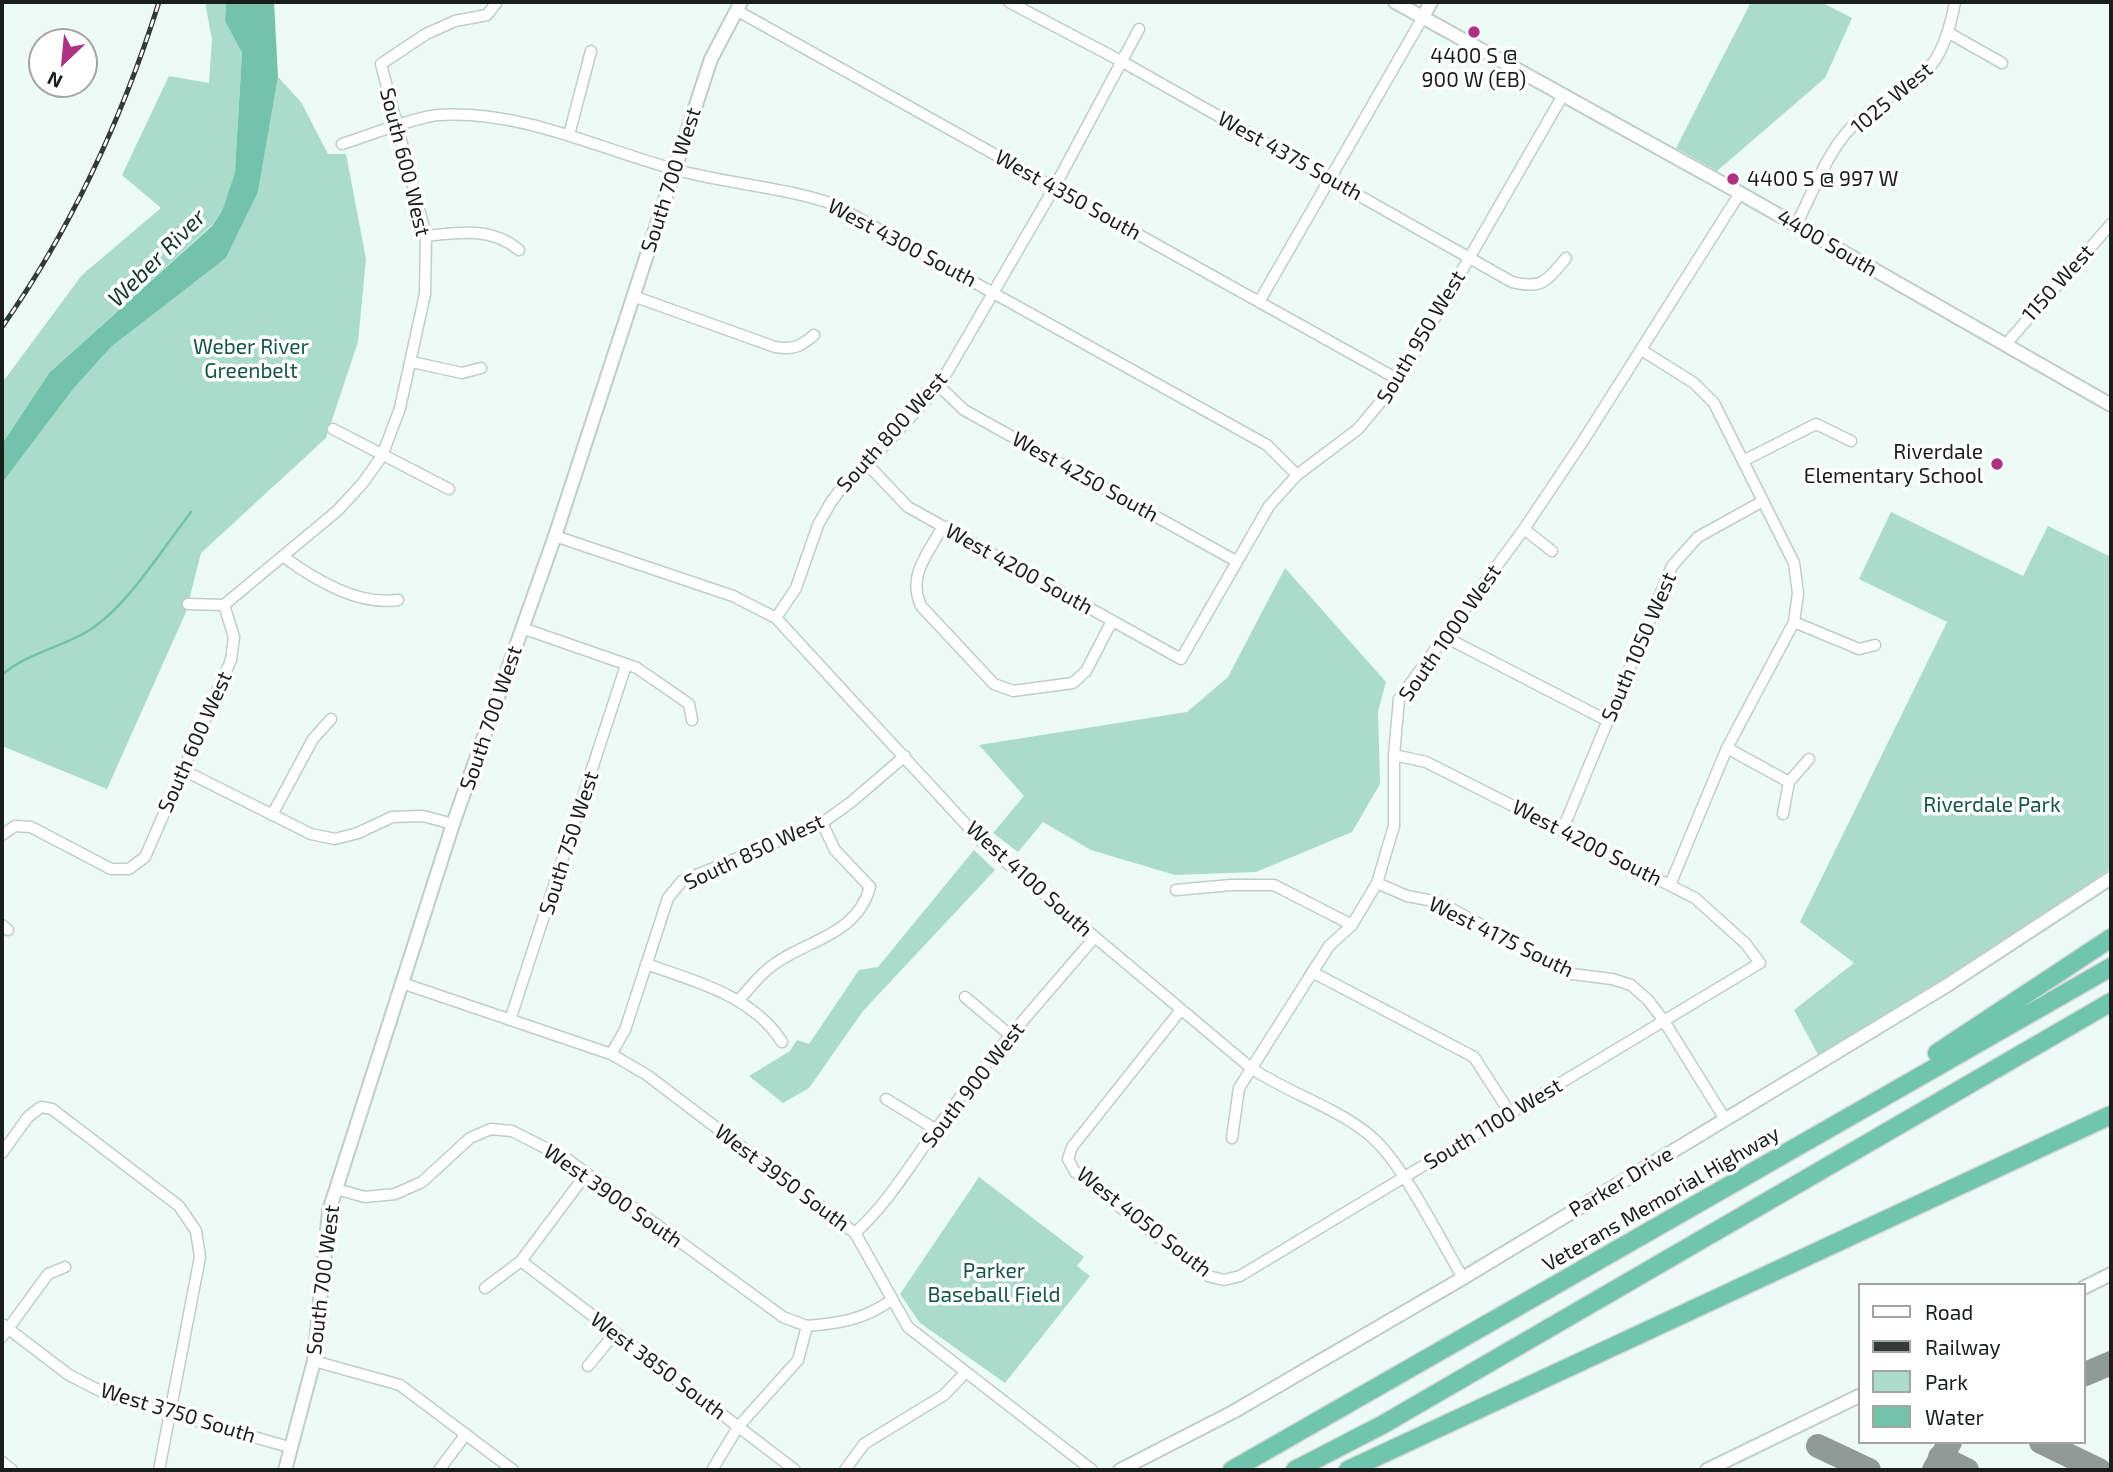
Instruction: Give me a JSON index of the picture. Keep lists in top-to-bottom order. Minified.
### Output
{"streets":{"highway":["Veterans Memorial Highway"],"street":["1025 West","West 4375 South","South 600 West","South 700 West","West 4350 South","West 4300 South","4400 South","1150 West","South 950 West","South 800 West","West 4250 South","West 4200 South","South 1000 West","South 1050 West","South 750 West","South 850 West","West 4100 South","West 4175 South","South 900 West","South 1100 West","West 3950 South","Parker Drive","West 3900 South","West 4050 South","West 3850 South","West 3750 South"]},"crossings":[["1025 West","4400 South"],["West 4375 South","South 950 West"],["West 4375 South","South 800 West"],["South 600 West","West 4300 South"],["South 700 West","West 4350 South"],["South 700 West","West 4300 South"],["South 700 West","West 4100 South"],["South 700 West","West 3950 South"],["South 700 West","West 3900 South"],["South 700 West","West 3750 South"],["West 4350 South","South 950 West"],["West 4350 South","South 800 West"],["West 4300 South","South 950 West"],["West 4300 South","South 800 West"],["4400 South","1150 West"],["4400 South","South 950 West"],["4400 South","South 1000 West"],["South 950 West","West 4250 South"],["South 950 West","West 4200 South"],["South 800 West","West 4250 South"],["South 800 West","West 4200 South"],["South 800 West","West 4100 South"],["West 4200 South","South 1000 West"],["West 4200 South","South 1050 West"],["West 4200 South","South 1100 West"],["South 1000 West","West 4100 South"],["South 1000 West","West 4175 South"],["South 750 West","West 3950 South"],["South 850 West","West 4100 South"],["South 850 West","West 3950 South"],["West 4100 South","South 900 West"],["West 4100 South","South 1100 West"],["West 4100 South","Parker Drive"],["West 4100 South","West 4050 South"],["West 4175 South","South 1100 West"],["West 4175 South","Parker Drive"],["South 900 West","West 3950 South"],["South 1100 West","West 4050 South"]],"water":["Weber River"],"parks":["Weber River Greenbelt","Riverdale Park","Parker Baseball Field"],"places":["4400 S @ 900 W (EB)","4400 S @ 997 W","Riverdale Elementary School"],"legend":["Road","Railway","Park","Water"],"north":"bottom left"}
